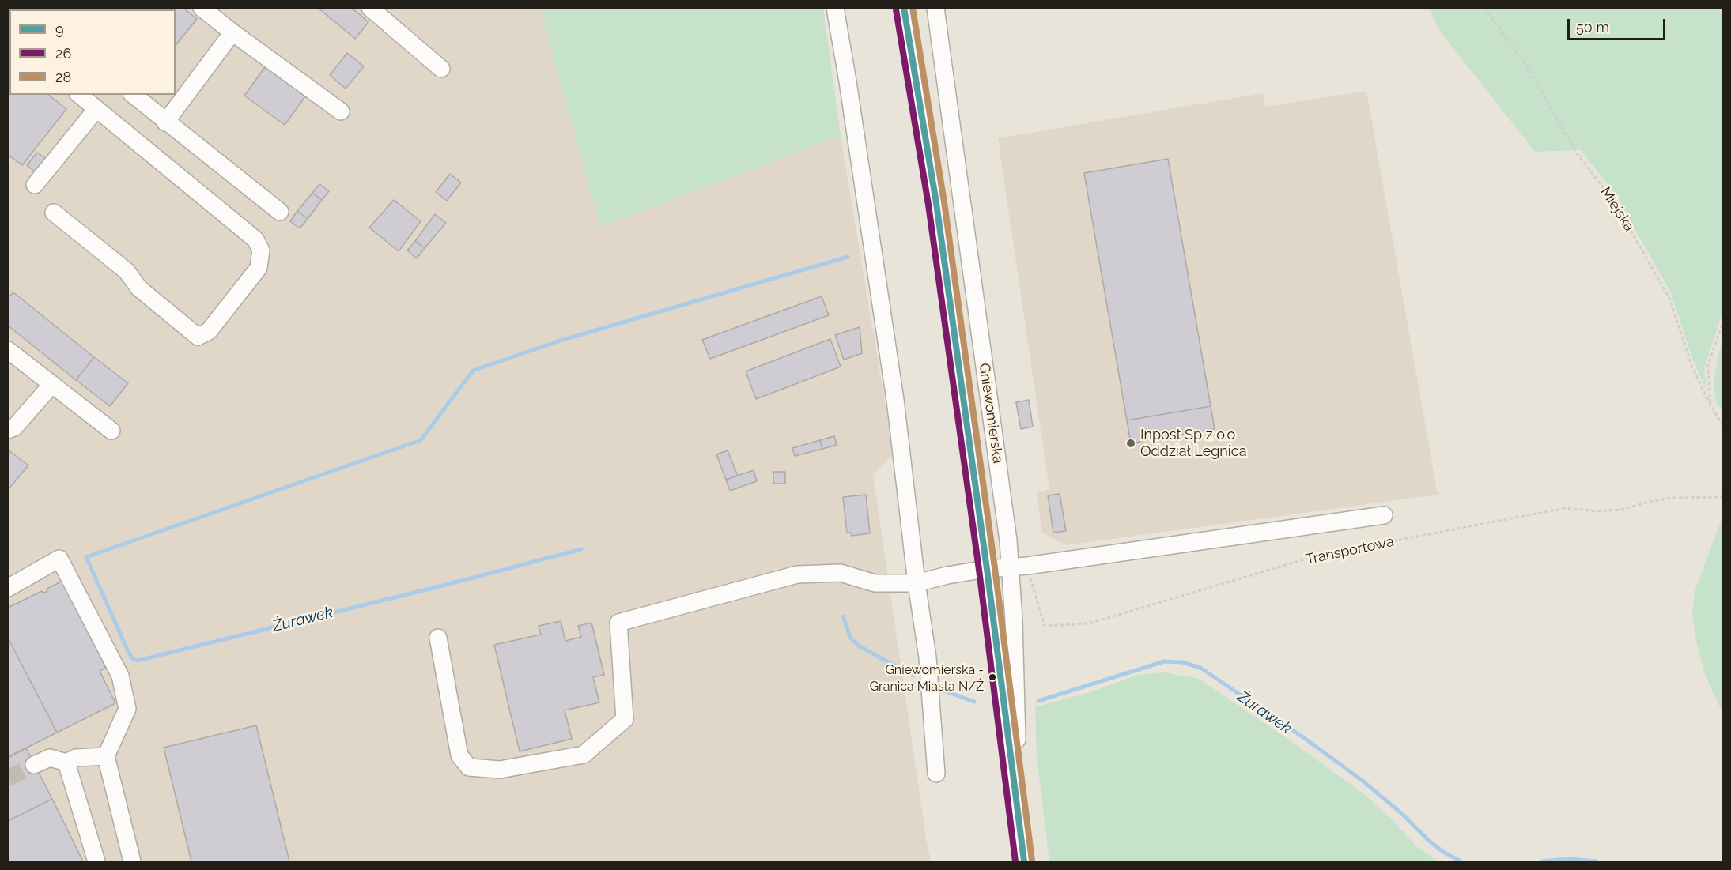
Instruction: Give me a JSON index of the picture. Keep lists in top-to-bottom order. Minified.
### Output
{"streets":{"street":["Gniewomierska"],"path":["Miejska","Transportowa"]},"crossings":[["Gniewomierska","Transportowa"]],"water":["Żurawek"],"places":["Inpost Sp z o.o Oddział Legnica","Gniewomierska - Granica Miasta N/Ż"],"lines":["transit line 9","transit line 28","transit line 26"],"legend":["9","26","28"],"scale_bar":"50 m"}
